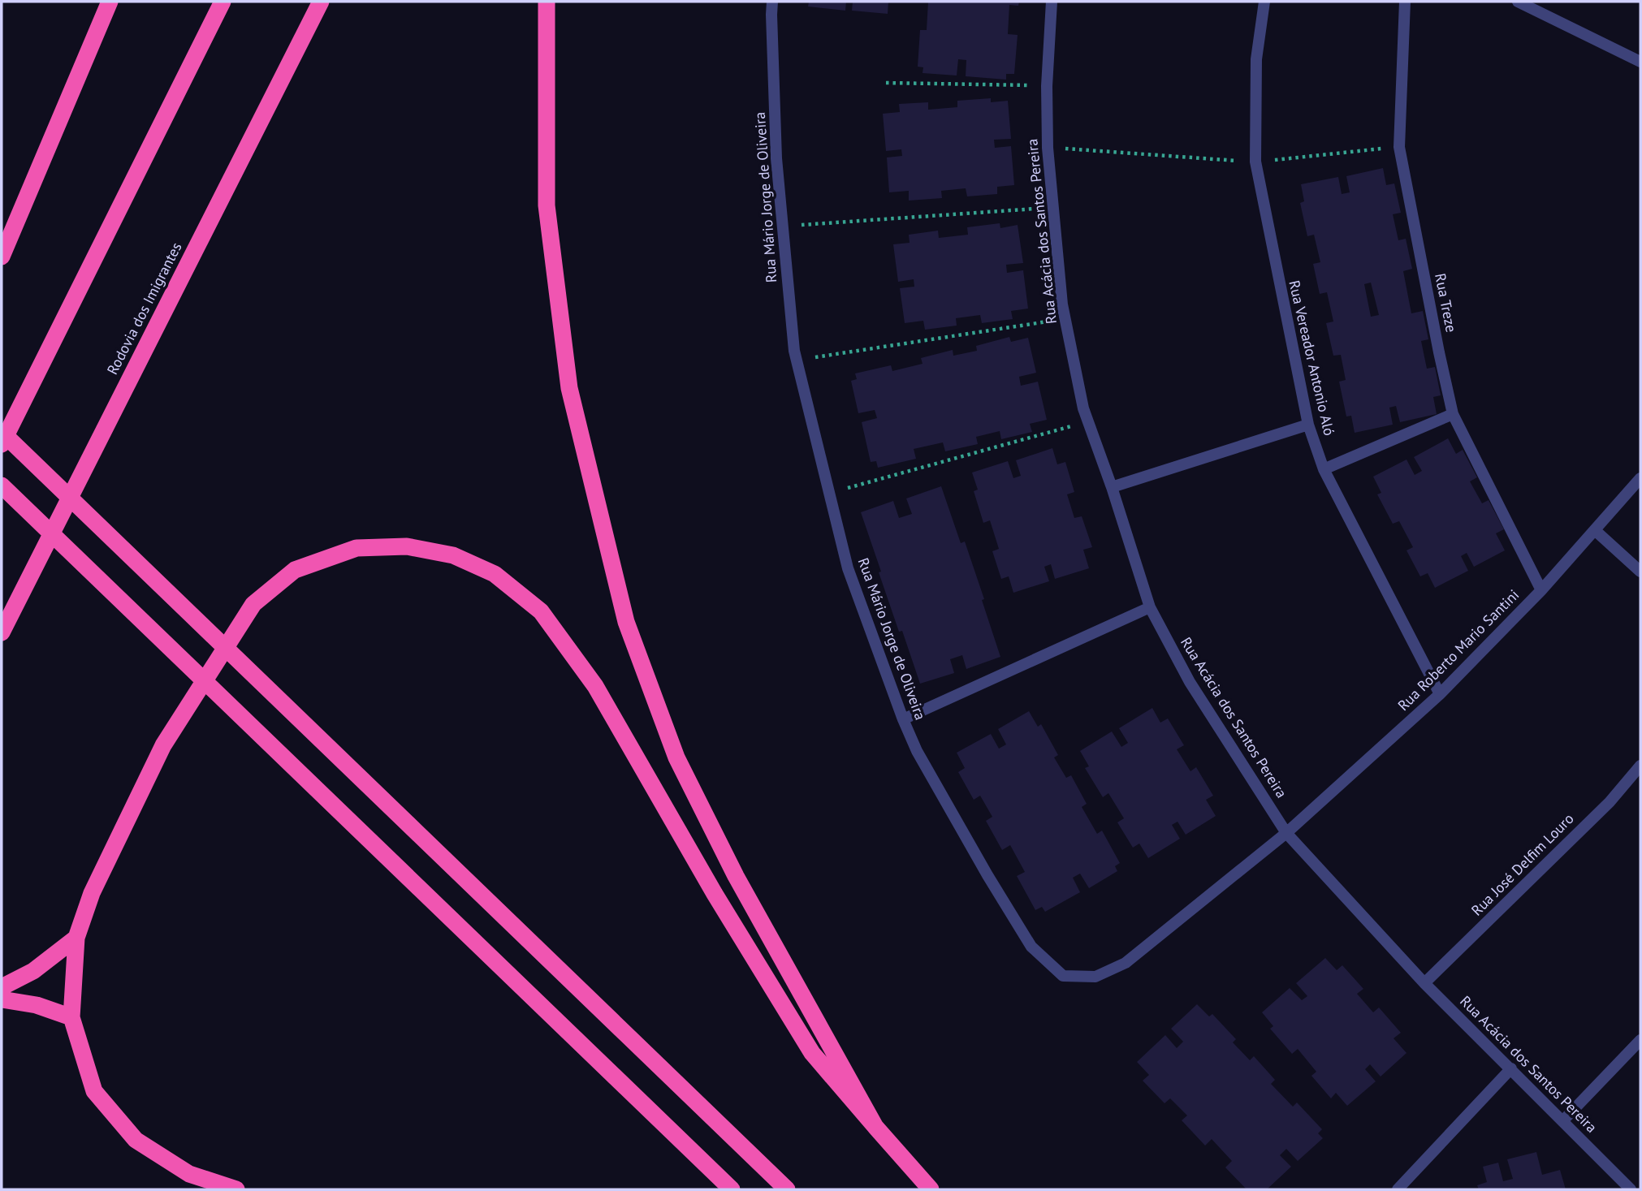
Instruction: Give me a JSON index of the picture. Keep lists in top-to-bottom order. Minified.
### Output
{"streets":{"highway":["Rodovia dos Imigrantes"],"street":["Rua Mário Jorge de Oliveira","Rua Acácia dos Santos Pereira","Rua Treze","Rua Vereador Antonio Aló","Rua Roberto Mario Santini","Rua José Delfim Louro"]},"crossings":[["Rua Mário Jorge de Oliveira","Rua Acácia dos Santos Pereira"],["Rua Mário Jorge de Oliveira","Rua Roberto Mario Santini"],["Rua Acácia dos Santos Pereira","Rua Roberto Mario Santini"],["Rua Acácia dos Santos Pereira","Rua José Delfim Louro"],["Rua Treze","Rua Roberto Mario Santini"],["Rua Vereador Antonio Aló","Rua Roberto Mario Santini"]]}
